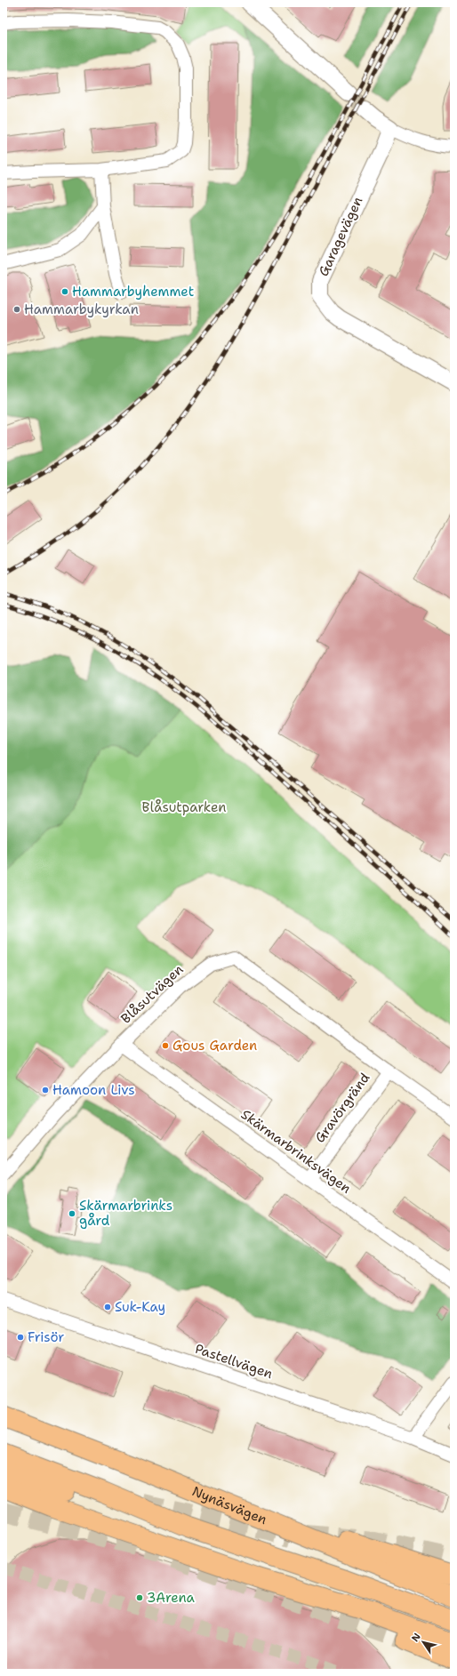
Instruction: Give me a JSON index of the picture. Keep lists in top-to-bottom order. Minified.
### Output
{"streets":{"highway":["Nynäsvägen"],"street":["Garagevägen","Blåsutvägen","Gravörgränd","Skärmarbrinksvägen","Pastellvägen"]},"crossings":[["Blåsutvägen","Gravörgränd"],["Blåsutvägen","Skärmarbrinksvägen"],["Gravörgränd","Skärmarbrinksvägen"]],"parks":["Blåsutparken"],"places":["Hammarbyhemmet","Hammarbykyrkan","Gous Garden","Hamoon Livs","Skärmarbrinks gård","Suk-Kay","Frisör","3Arena"],"north":"top left"}
